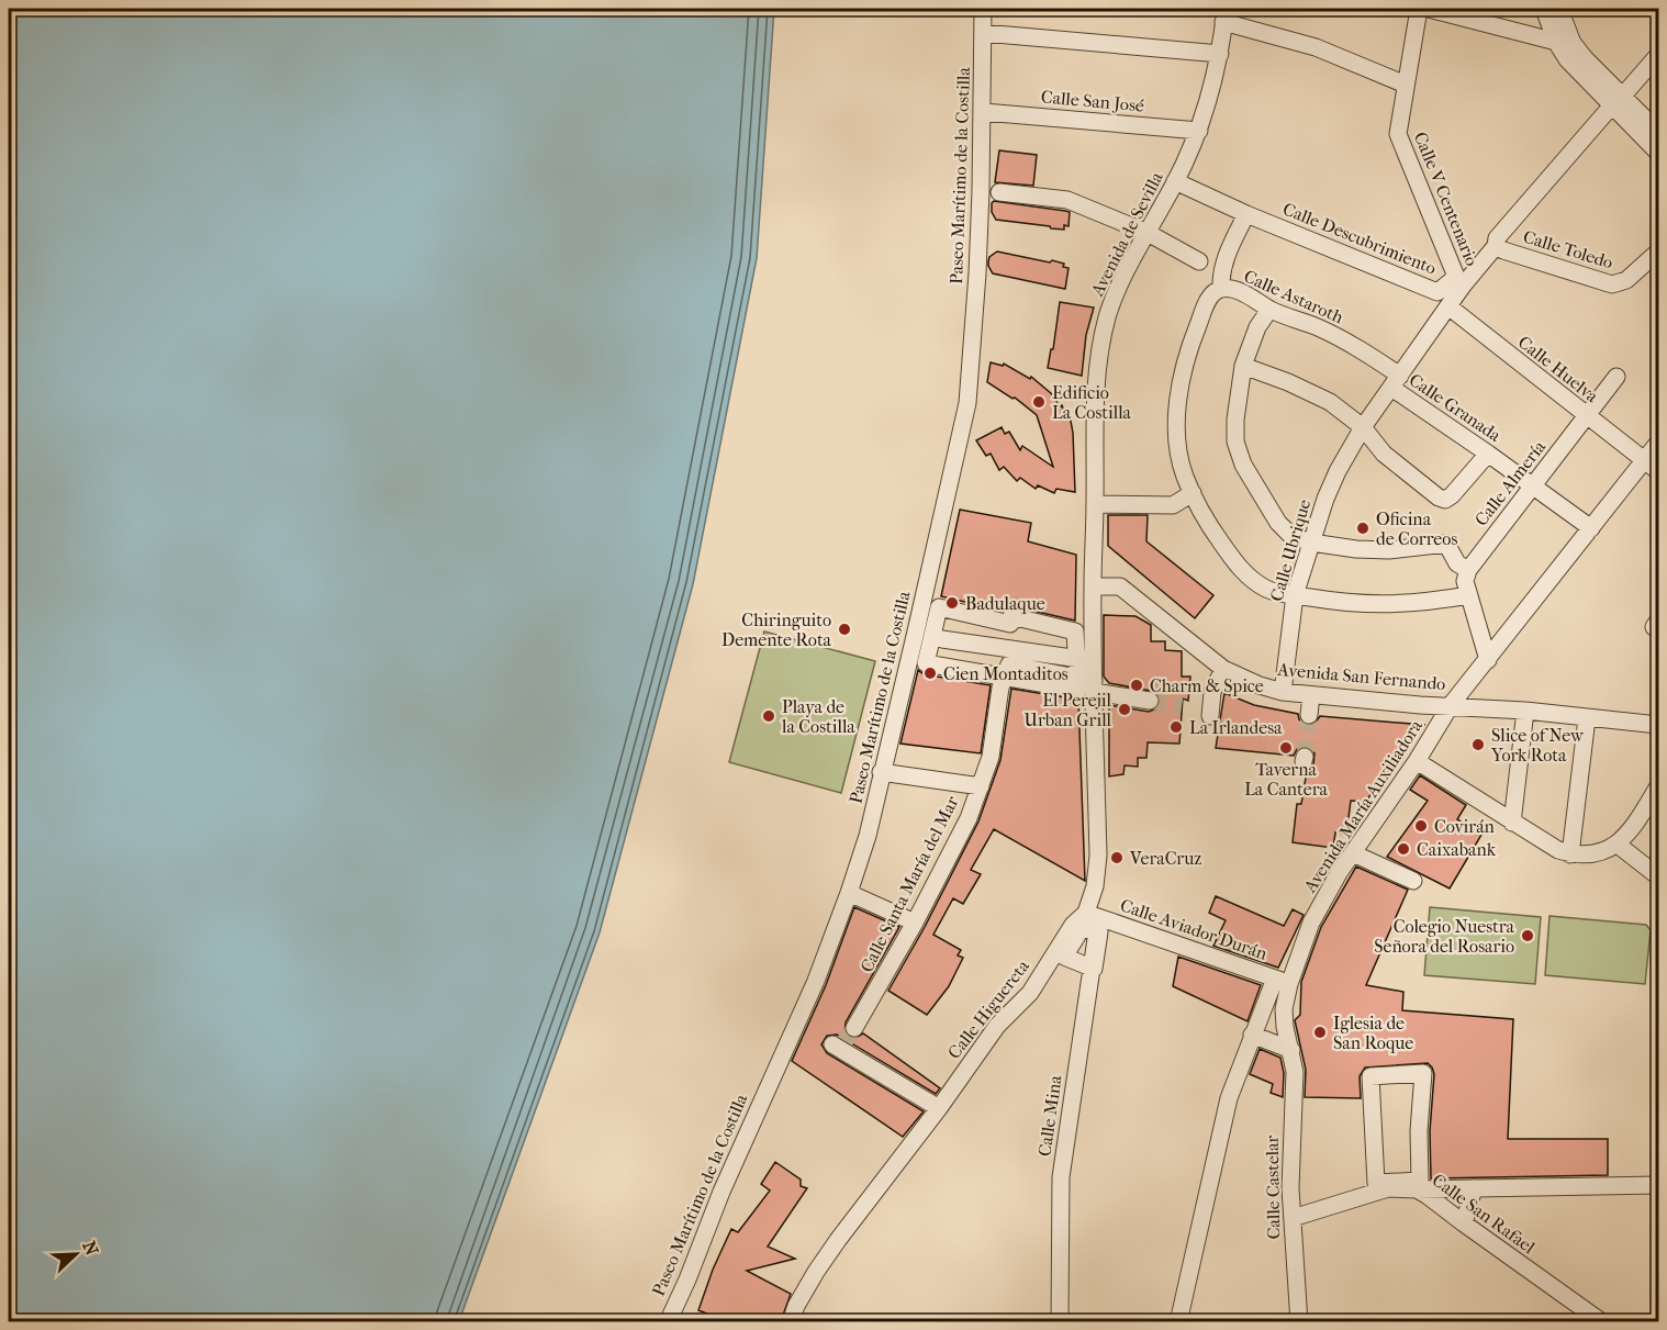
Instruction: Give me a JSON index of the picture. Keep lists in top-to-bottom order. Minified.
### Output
{"streets":{"street":["Calle San José","Paseo Marítimo de la Costilla","Calle V Centenario","Avenida de Sevilla","Calle Descubrimiento","Calle Toledo","Calle Astaroth","Calle Huelva","Calle Granada","Calle Almería","Calle Ubrique","Avenida San Fernando","Avenida María Auxiliadora","Calle Santa María del Mar","Calle Aviador Durán","Calle Higuereta","Calle Mina","Calle Castelar","Calle San Rafael"]},"crossings":[["Calle San José","Paseo Marítimo de la Costilla"],["Calle San José","Avenida de Sevilla"],["Calle V Centenario","Calle Descubrimiento"],["Calle V Centenario","Calle Ubrique"],["Avenida de Sevilla","Avenida San Fernando"],["Avenida de Sevilla","Calle Higuereta"],["Calle Descubrimiento","Calle Ubrique"],["Calle Toledo","Calle Ubrique"],["Calle Astaroth","Calle Granada"],["Calle Astaroth","Calle Ubrique"],["Calle Huelva","Calle Almería"],["Calle Huelva","Calle Ubrique"],["Calle Huelva","Avenida María Auxiliadora"],["Calle Granada","Calle Almería"],["Calle Granada","Calle Ubrique"],["Calle Granada","Avenida María Auxiliadora"],["Calle Ubrique","Avenida San Fernando"],["Avenida San Fernando","Avenida María Auxiliadora"],["Avenida María Auxiliadora","Calle Aviador Durán"],["Avenida María Auxiliadora","Calle Castelar"],["Calle Aviador Durán","Calle Higuereta"],["Calle Aviador Durán","Calle Mina"],["Calle Aviador Durán","Calle Castelar"],["Calle Castelar","Calle San Rafael"]],"places":["Edificio La Costilla","Oficina de Correos","Badulaque","Chiringuito Demente Rota","Cien Montaditos","Charm & Spice","El Perejil Urban Grill","Playa de la Costilla","La Irlandesa","Slice of New York Rota","Taverna La Cantera","Covirán","Caixabank","VeraCruz","Colegio Nuestra Señora del Rosario","Iglesia de San Roque"],"north":"top right"}
